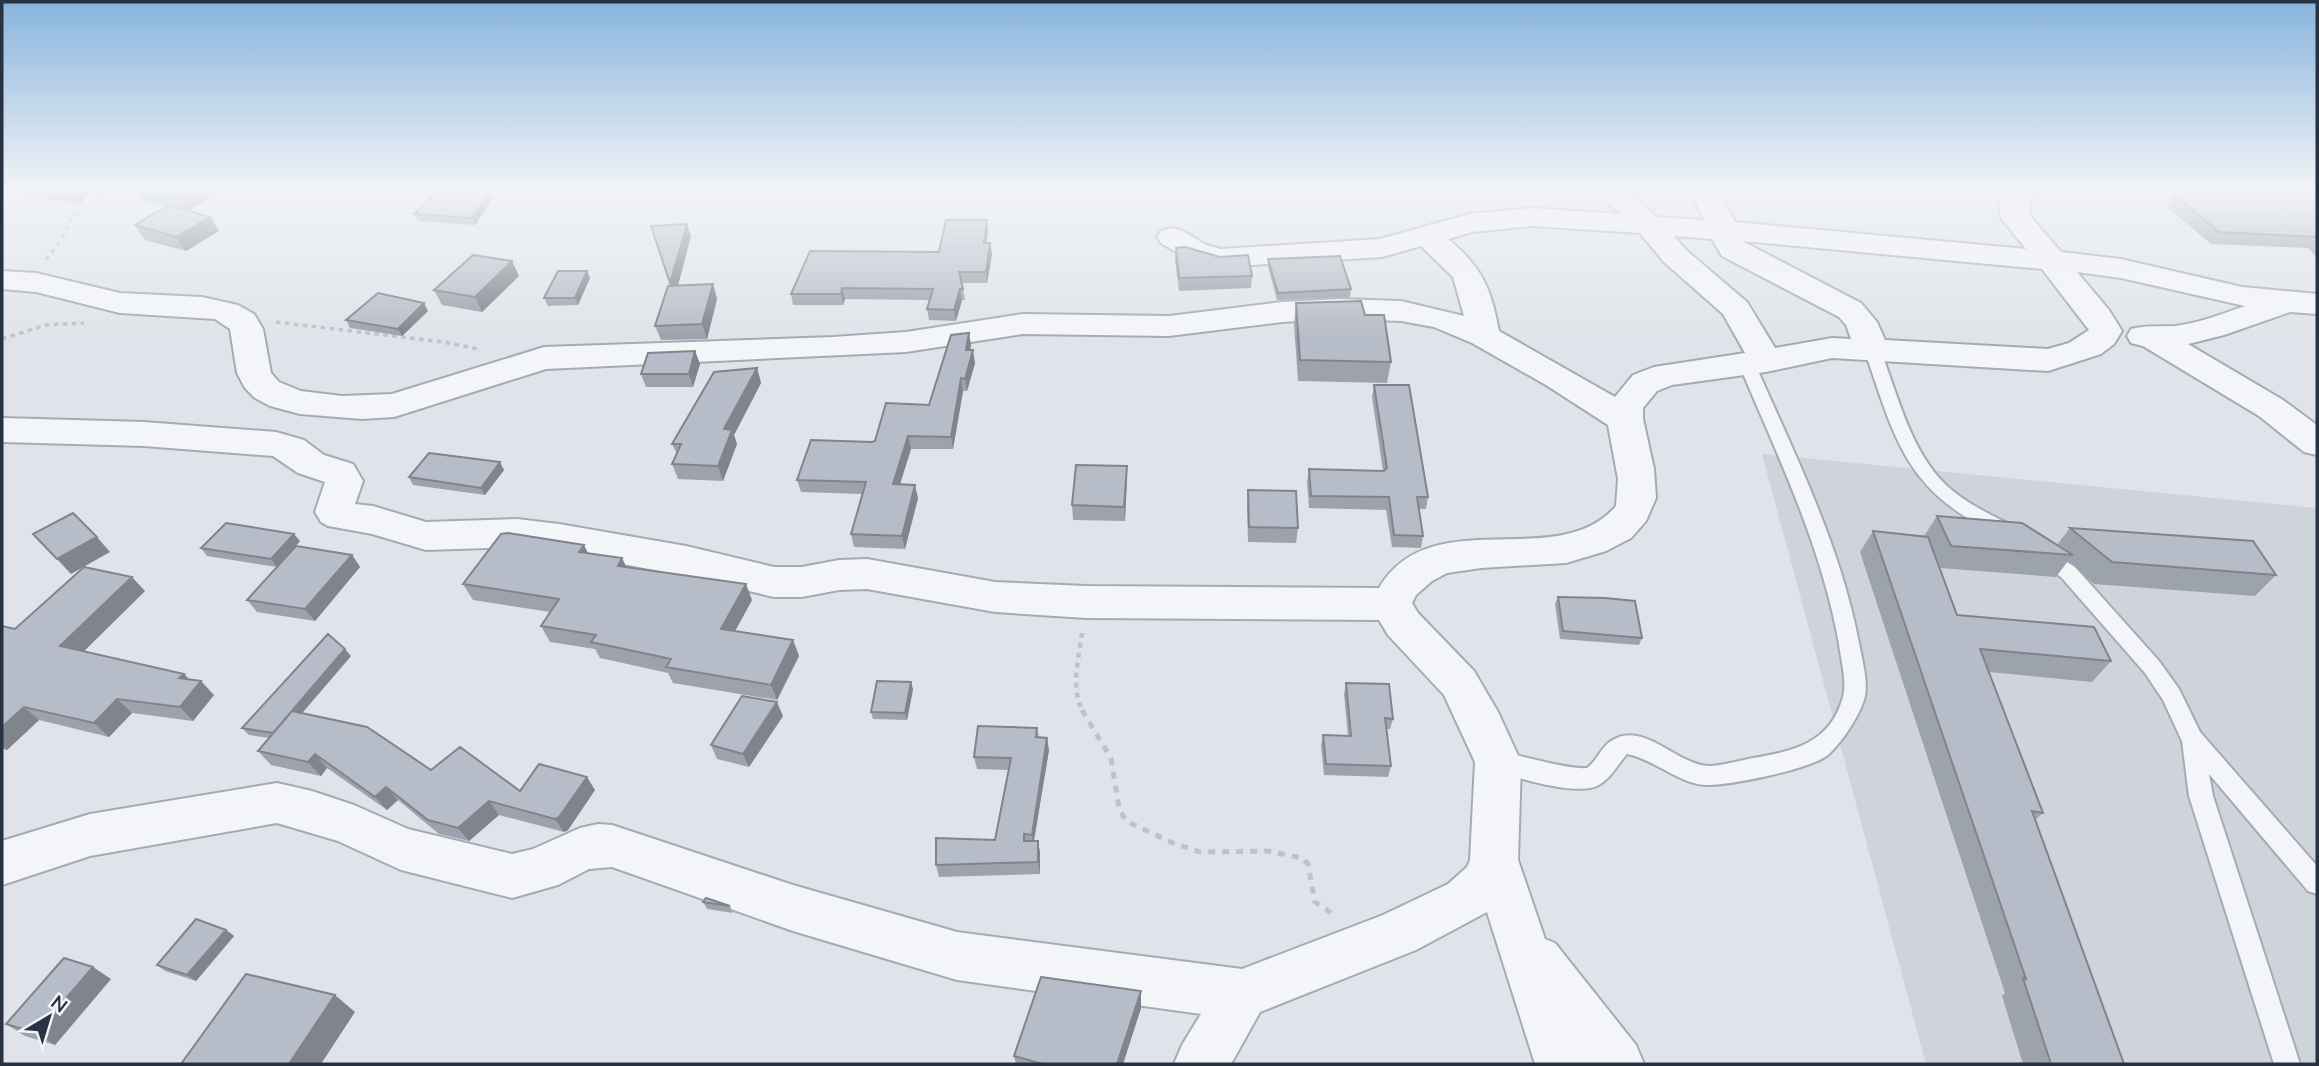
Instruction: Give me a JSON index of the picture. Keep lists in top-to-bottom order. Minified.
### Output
{"north":"top right"}
